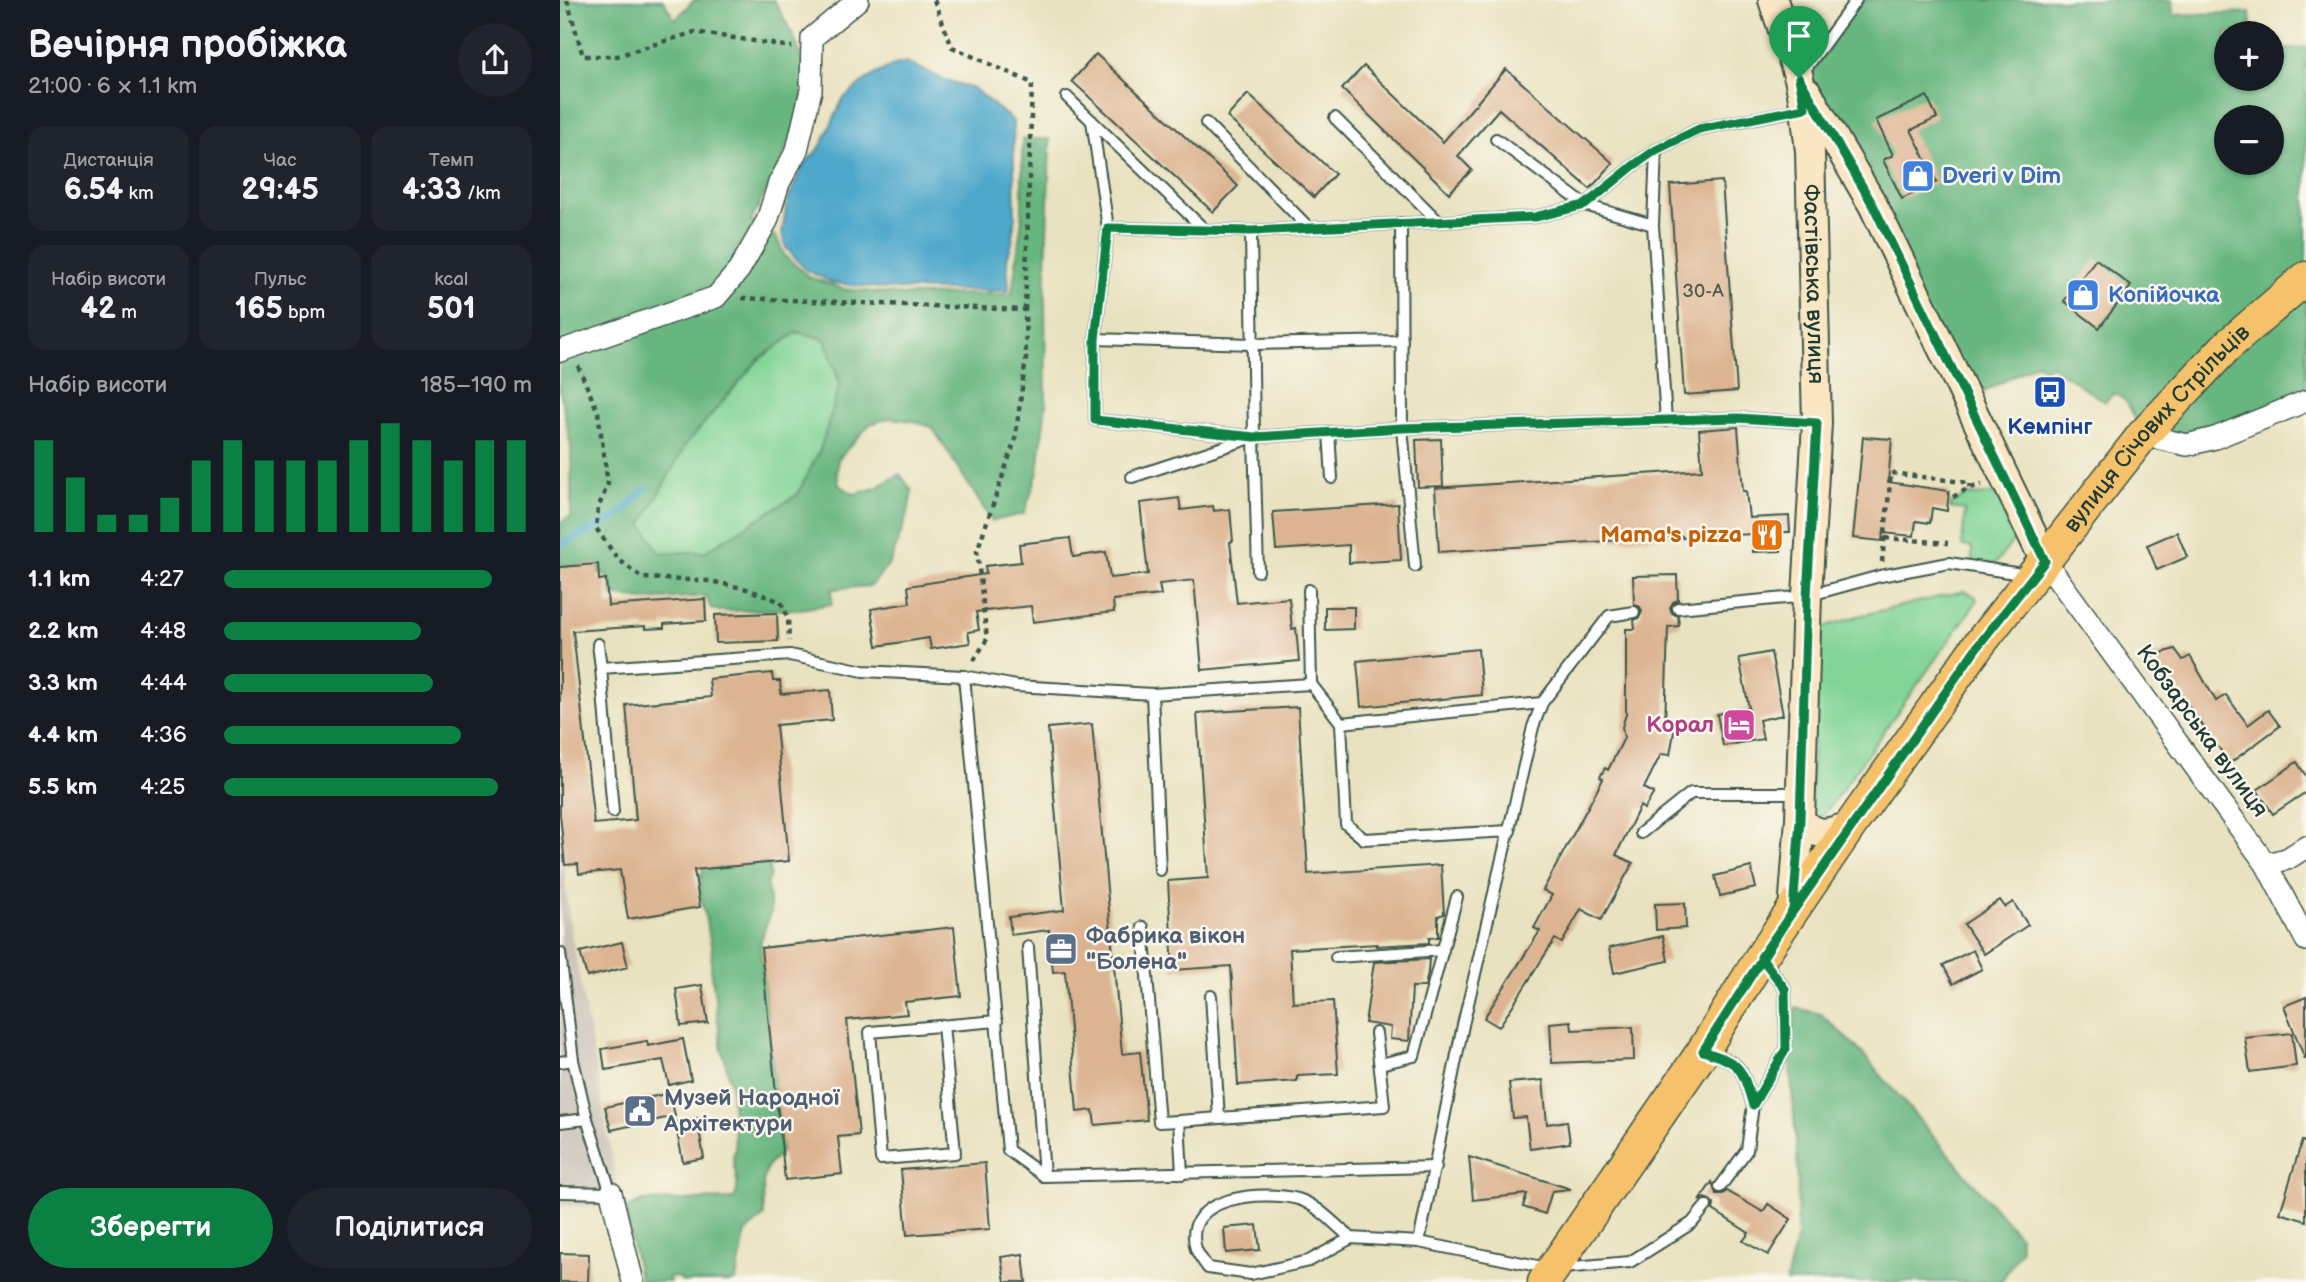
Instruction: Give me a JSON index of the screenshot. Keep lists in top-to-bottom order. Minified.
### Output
{"streets":{"main road":["Фастівська вулиця","вулиця Січових Стрільців"],"street":["Кобзарська вулиця"]},"crossings":[["Фастівська вулиця","вулиця Січових Стрільців"],["Фастівська вулиця","Кобзарська вулиця"],["вулиця Січових Стрільців","Кобзарська вулиця"]],"places":{"shop":["Dveri v Dim","Копійочка"],"bus stop":["Кемпінг"],"restaurant":["Mama's pizza"],"hotel":["Корал"],"office":["Фабрика вікон \"Болена\""],"public building":["Музей Народної Архітектури"]},"house_numbers":["30-А"],"page":{"heading":["Вечірня пробіжка","21:00 · 6 × 1.1 km"],"map_buttons":["+","−"],"stats":[["Дистанція","6.54 km"],["Час","29:45"],["Темп","4:33 /km"],["Набір висоти","42 m"],["Пульс","165 bpm"],["kcal","501"]],"chart":["Набір висоти","185–190 m"],"list":[{"name":"1.1 km","note":"4:27"},{"name":"2.2 km","note":"4:48"},{"name":"3.3 km","note":"4:44"},{"name":"4.4 km","note":"4:36"},{"name":"5.5 km","note":"4:25"}],"buttons":["Зберегти","Поділитися"]}}
